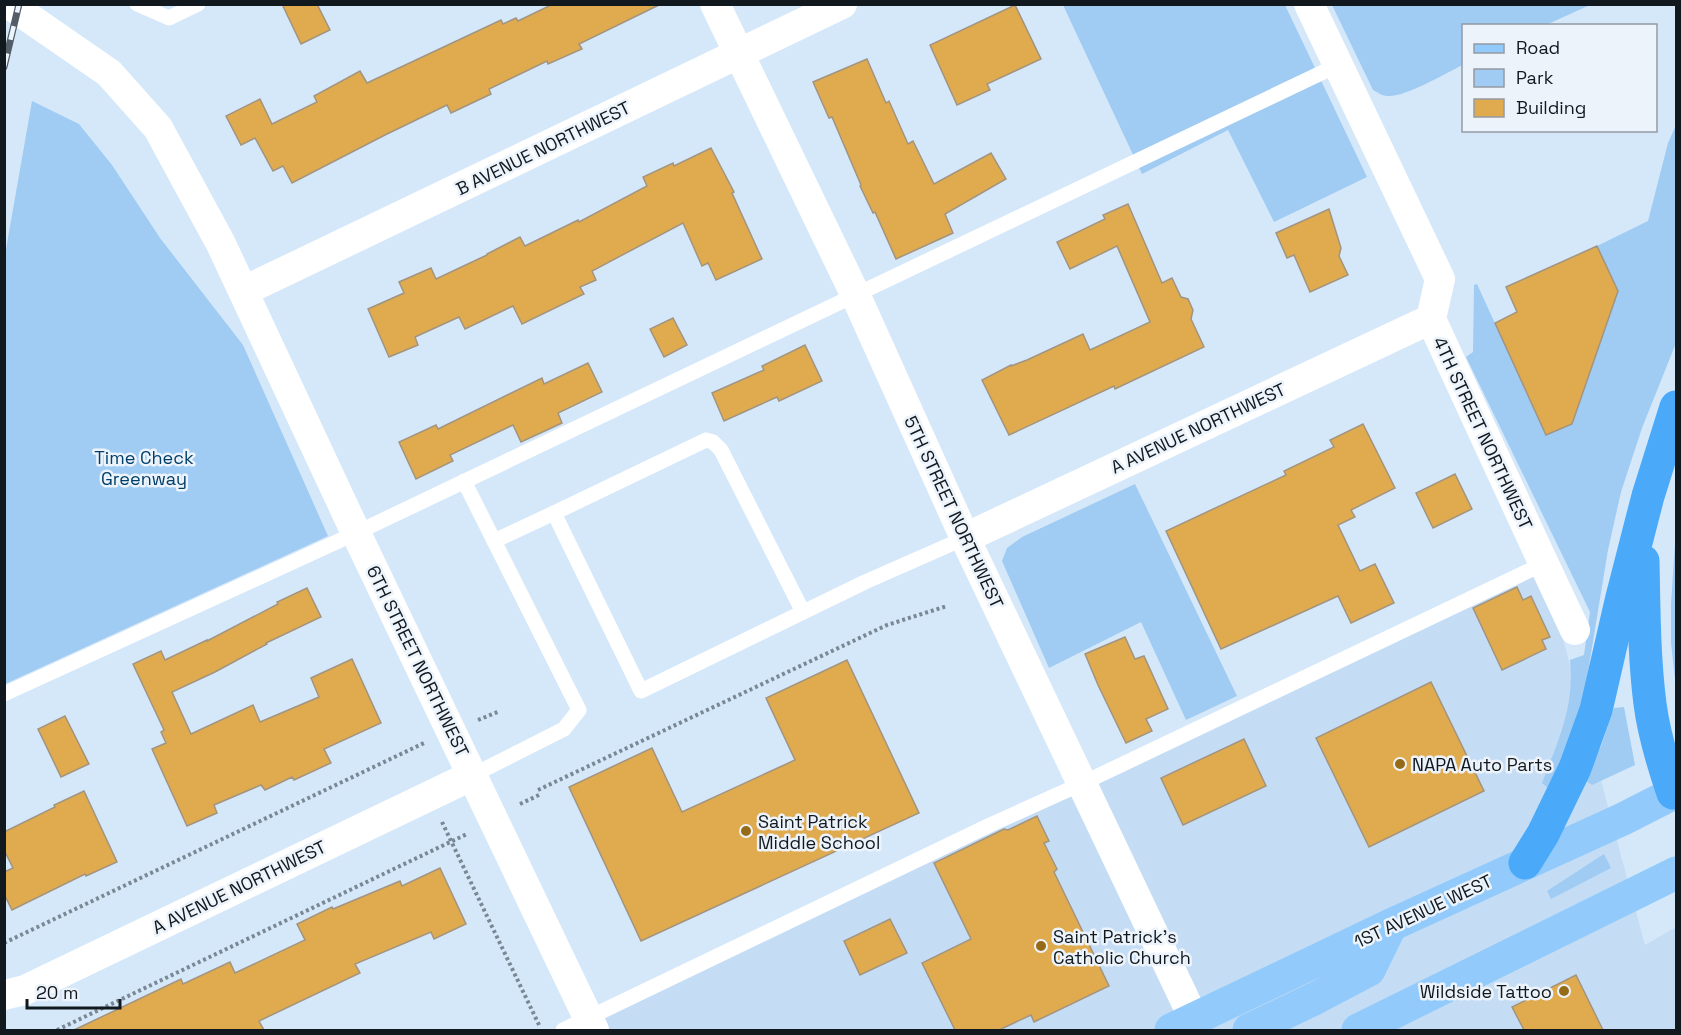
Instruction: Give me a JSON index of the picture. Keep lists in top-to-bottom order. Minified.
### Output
{"streets":{"main road":["1ST AVENUE WEST"],"street":["B AVENUE NORTHWEST","A AVENUE NORTHWEST","4TH STREET NORTHWEST","5TH STREET NORTHWEST","6TH STREET NORTHWEST"]},"crossings":[["B AVENUE NORTHWEST","5TH STREET NORTHWEST"],["B AVENUE NORTHWEST","6TH STREET NORTHWEST"],["A AVENUE NORTHWEST","4TH STREET NORTHWEST"],["A AVENUE NORTHWEST","5TH STREET NORTHWEST"],["A AVENUE NORTHWEST","6TH STREET NORTHWEST"],["5TH STREET NORTHWEST","1ST AVENUE WEST"]],"parks":["Time Check Greenway"],"places":["NAPA Auto Parts","Saint Patrick Middle School","Saint Patrick's Catholic Church","Wildside Tattoo"],"legend":["Road","Park","Building"],"scale_bar":"20 m"}
